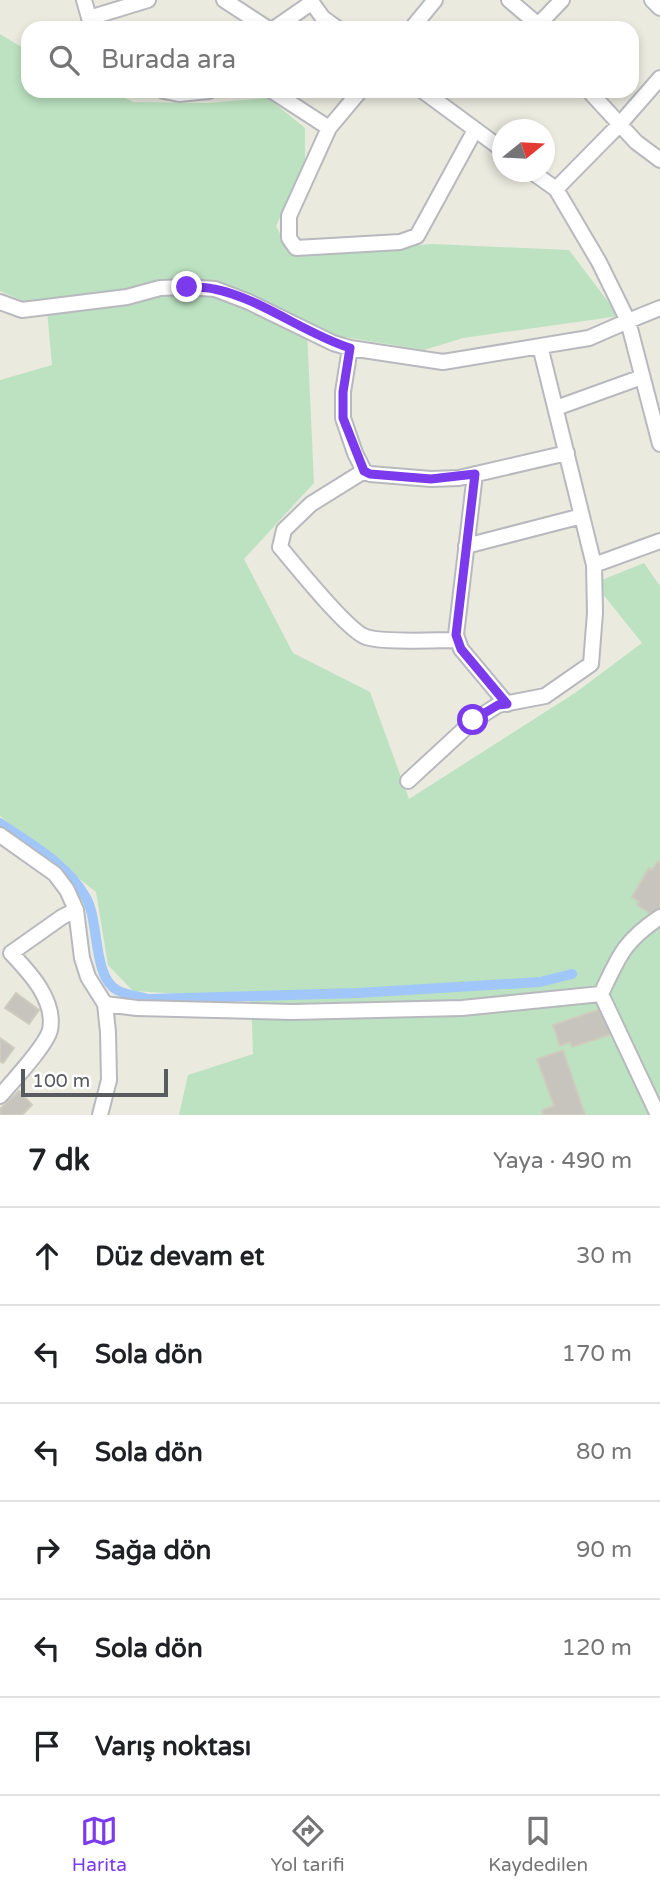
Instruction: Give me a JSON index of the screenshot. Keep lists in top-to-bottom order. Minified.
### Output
{"scale_bar":"100 m","north":"right","page":{"search":"Burada ara","scale":"100 m","heading":["7 dk","Yaya · 490 m"],"list":[["Düz devam et","30 m"],["Sola dön","170 m"],["Sola dön","80 m"],["Sağa dön","90 m"],["Sola dön","120 m"],"Varış noktası"],"nav":["Harita","Yol tarifi","Kaydedilen"]}}
